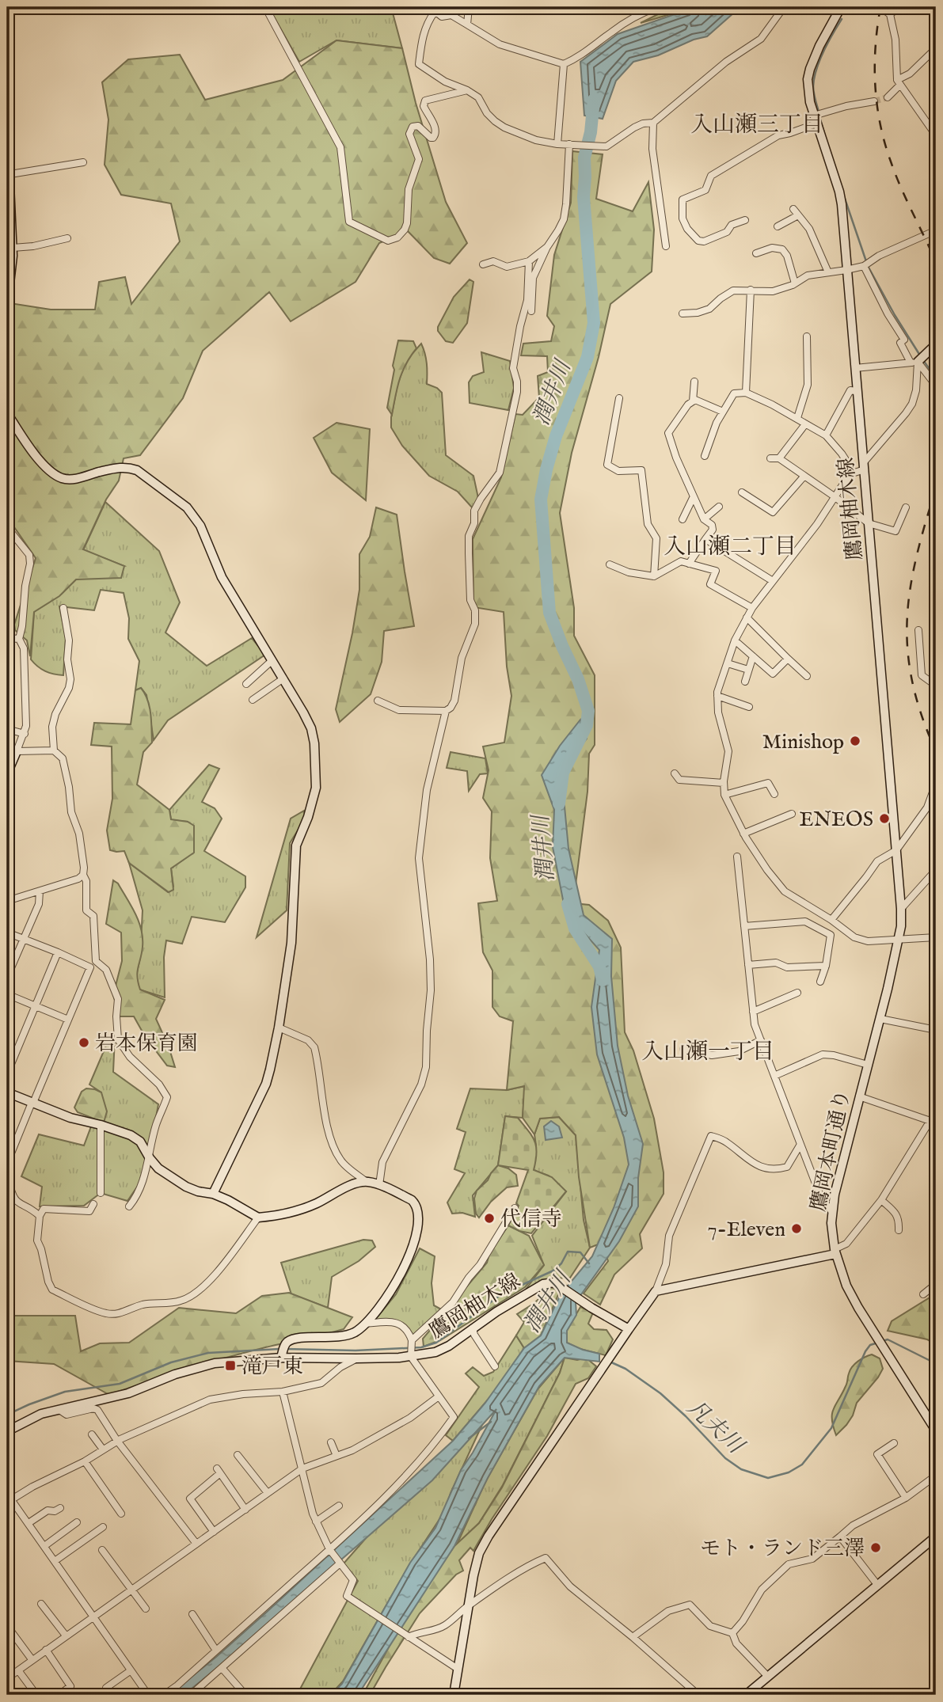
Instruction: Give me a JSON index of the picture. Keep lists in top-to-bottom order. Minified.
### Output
{"streets":{"street":["鷹岡柚木線","鷹岡本町通り"]},"crossings":[["鷹岡柚木線","鷹岡本町通り"]],"districts":["入山瀬三丁目","入山瀬二丁目","入山瀬一丁目"],"water":["潤井川","凡夫川"],"places":{"other":["Minishop","ENEOS","岩本保育園","代信寺","7-Eleven","モト・ランド三澤"],"transit":["滝戸東"]}}
